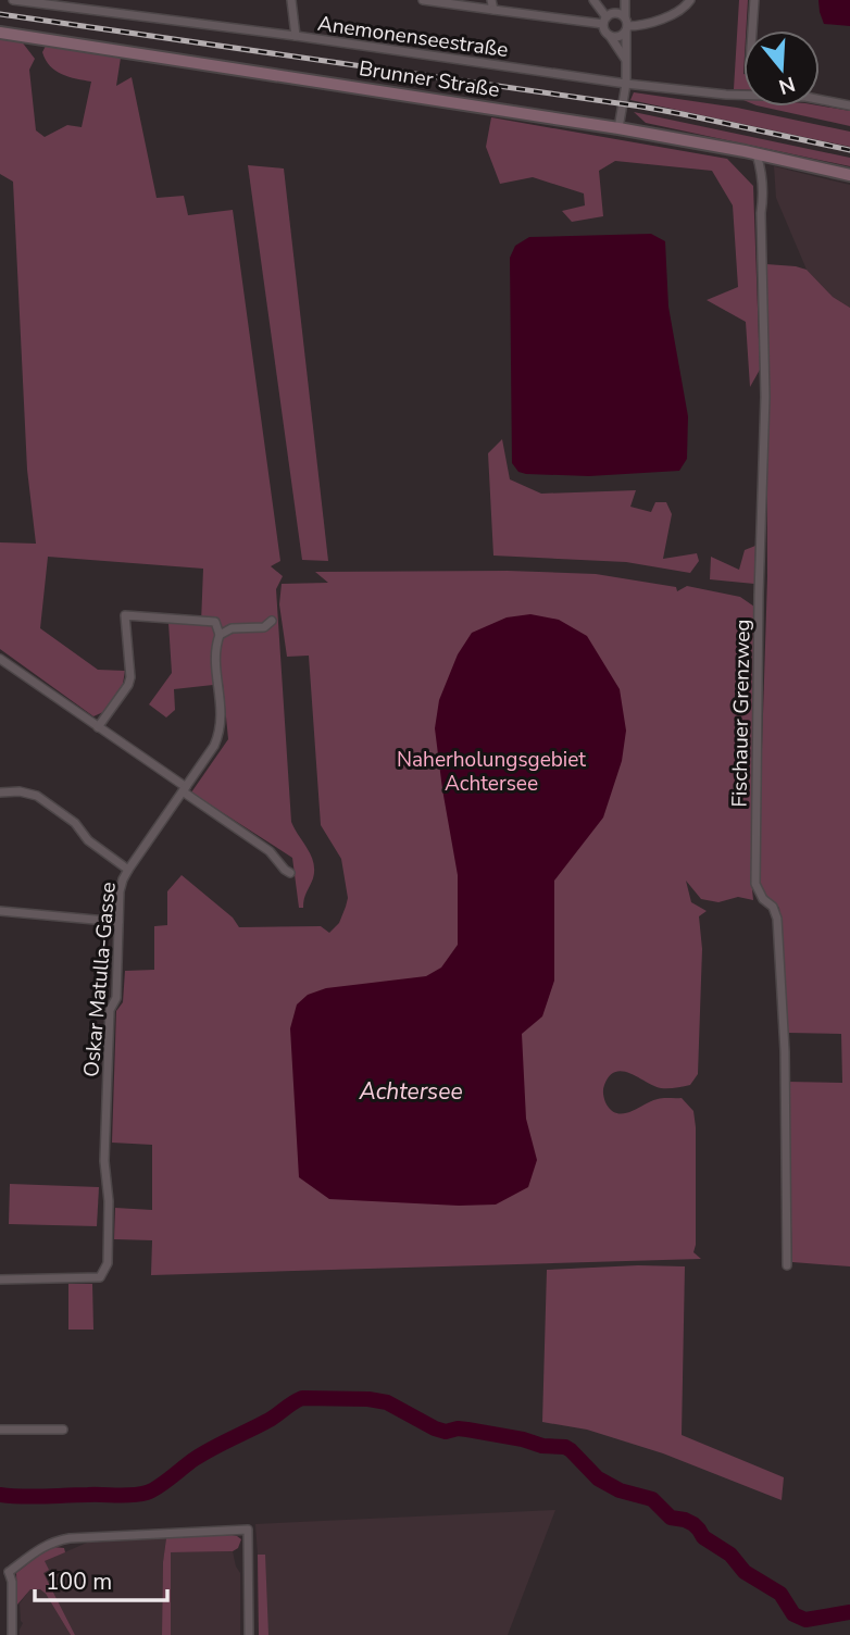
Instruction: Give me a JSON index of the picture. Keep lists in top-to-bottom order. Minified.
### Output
{"streets":{"main road":["Brunner Straße"],"street":["Anemonenseestraße","Fischauer Grenzweg","Oskar Matulla-Gasse"]},"crossings":[["Brunner Straße","Fischauer Grenzweg"]],"water":["Achtersee"],"parks":["Naherholungsgebiet Achtersee"],"scale_bar":"100 m","north":"bottom"}
